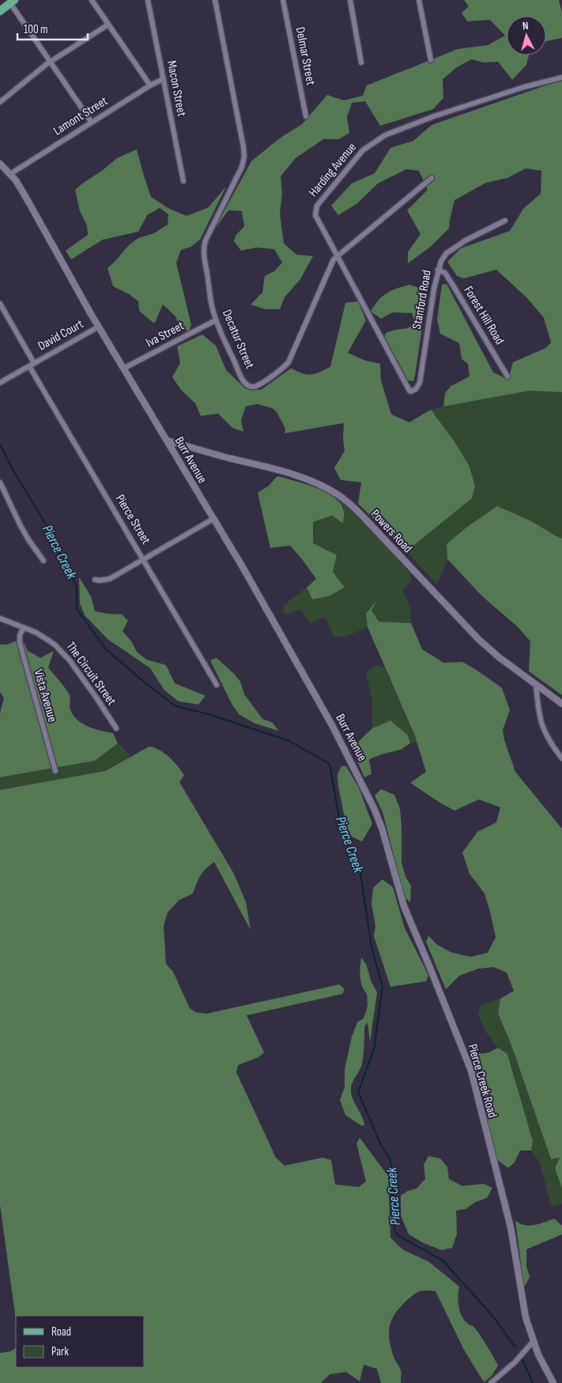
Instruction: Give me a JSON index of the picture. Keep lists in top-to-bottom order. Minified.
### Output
{"streets":{"street":["Delmar Street","Macon Street","Lamont Street","Harding Avenue","Stanford Road","Forest Hill Road","Iva Street","David Court","Decatur Street","Burr Avenue","Pierce Street","Powers Road","The Circuit Street","Vista Avenue","Pierce Creek Road"]},"crossings":[["Macon Street","Lamont Street"],["Lamont Street","Burr Avenue"],["Harding Avenue","Stanford Road"],["Harding Avenue","Decatur Street"],["Stanford Road","Forest Hill Road"],["Iva Street","Decatur Street"],["Iva Street","Burr Avenue"],["David Court","Burr Avenue"],["David Court","Pierce Street"],["Burr Avenue","Powers Road"],["Burr Avenue","Pierce Creek Road"],["The Circuit Street","Vista Avenue"]],"water":["Pierce Creek"],"legend":["Road","Park"],"scale_bar":"100 m","north":"top"}
